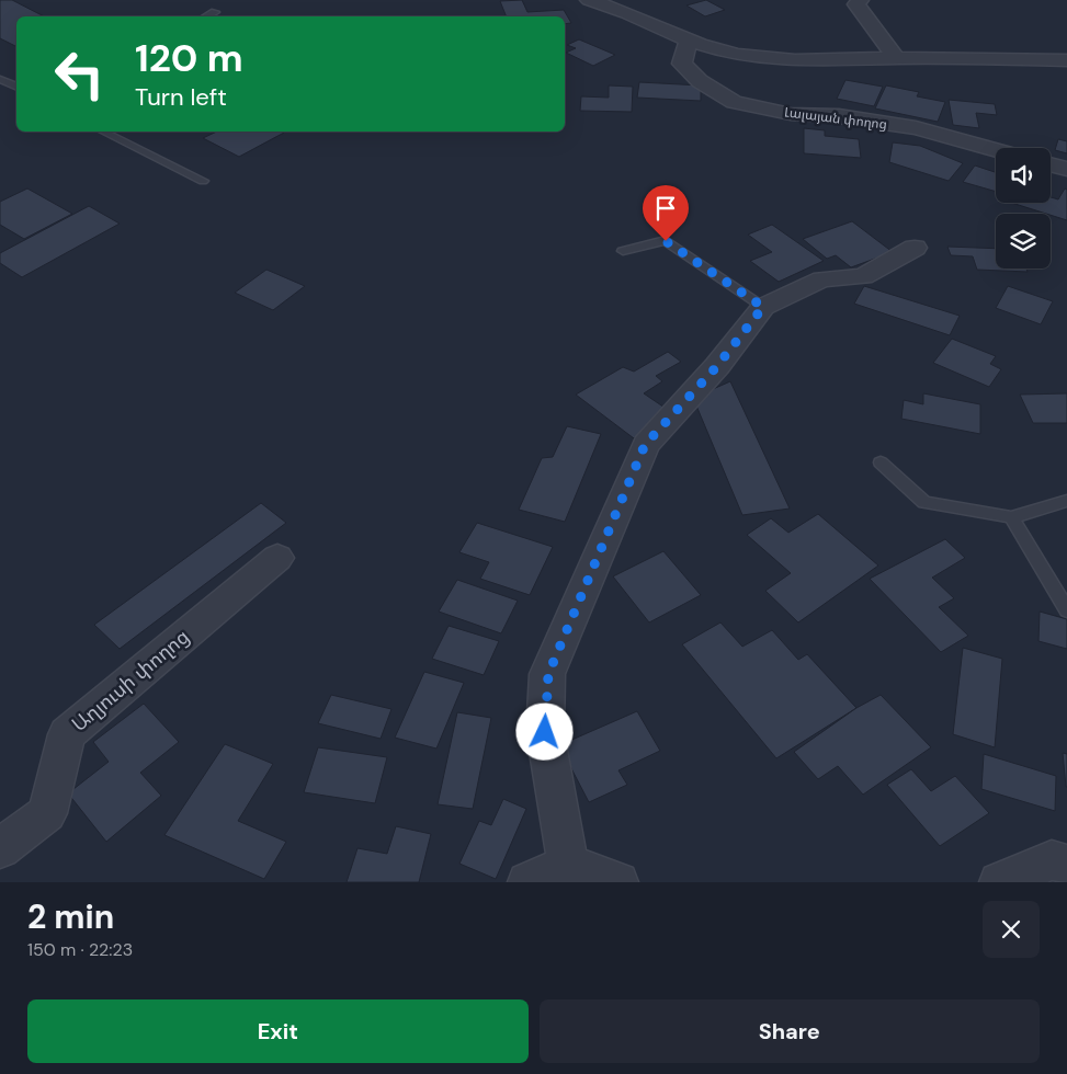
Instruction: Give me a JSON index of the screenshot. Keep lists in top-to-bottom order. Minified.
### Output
{"streets":{"street":["Լալայան փողոց","Աղյուսի փողոց"]},"page":{"turn":["120 m","Turn left"],"heading":["2 min","150 m · 22:23"],"buttons":["Exit","Share"]}}
